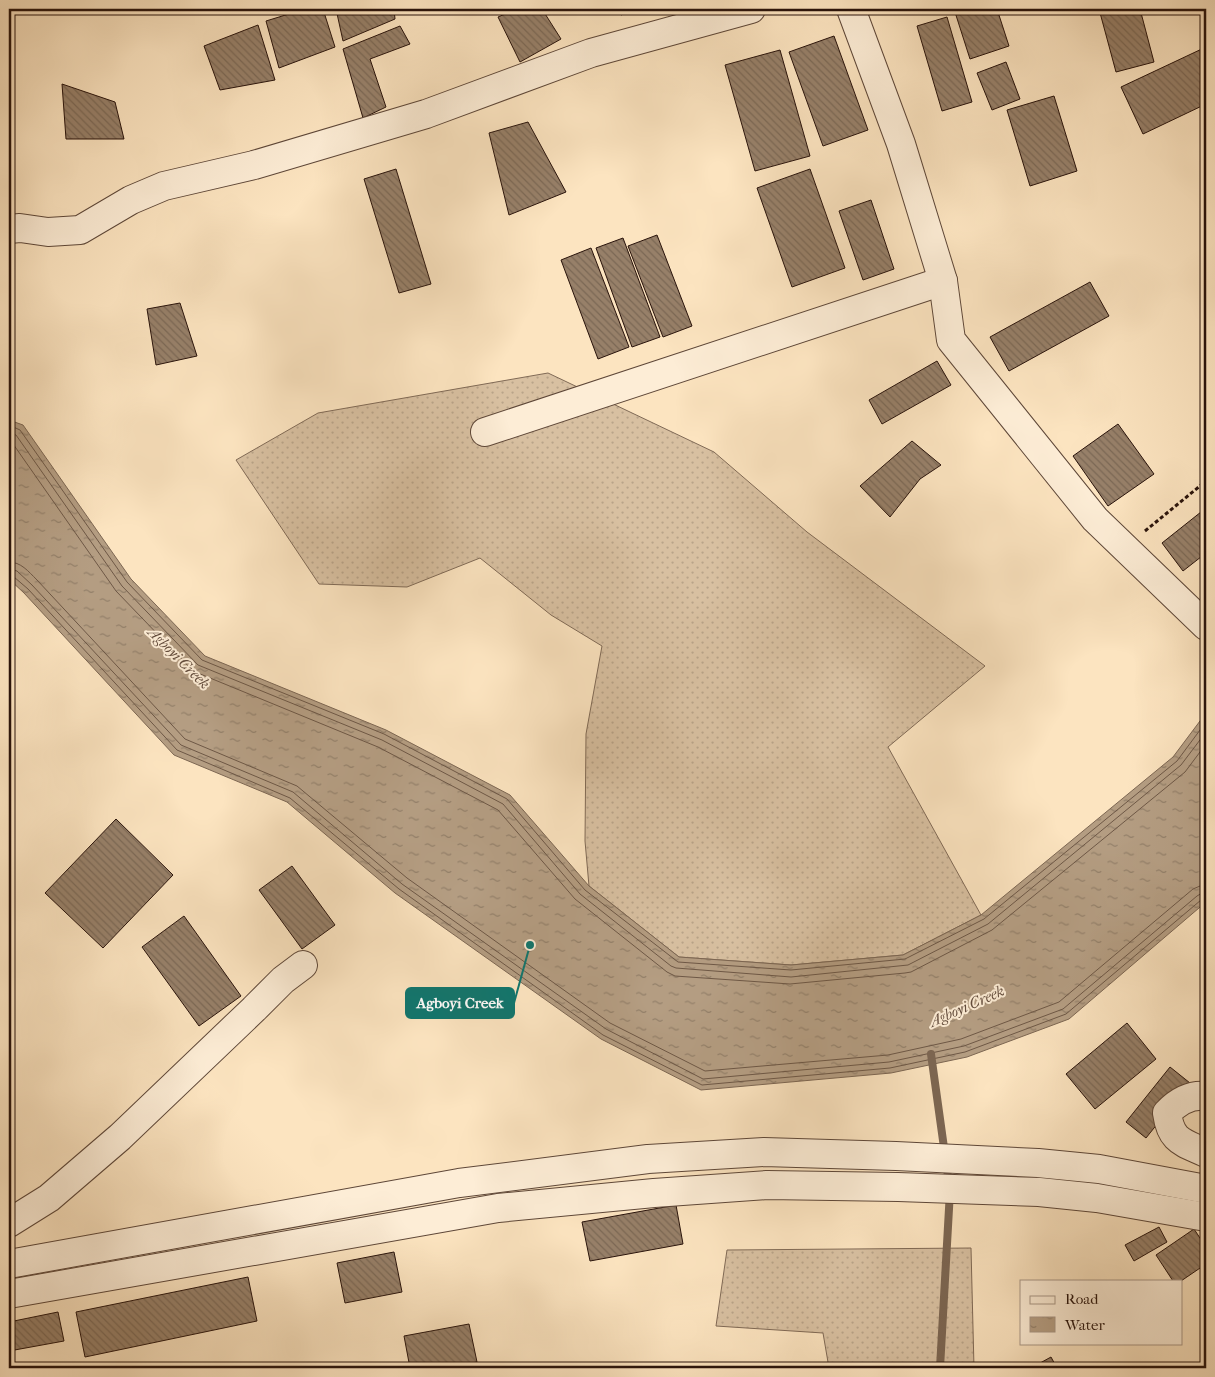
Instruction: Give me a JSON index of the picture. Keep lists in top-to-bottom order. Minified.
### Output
{"water":["Agboyi Creek"],"places":["Agboyi Creek"],"legend":["Road","Water"]}
